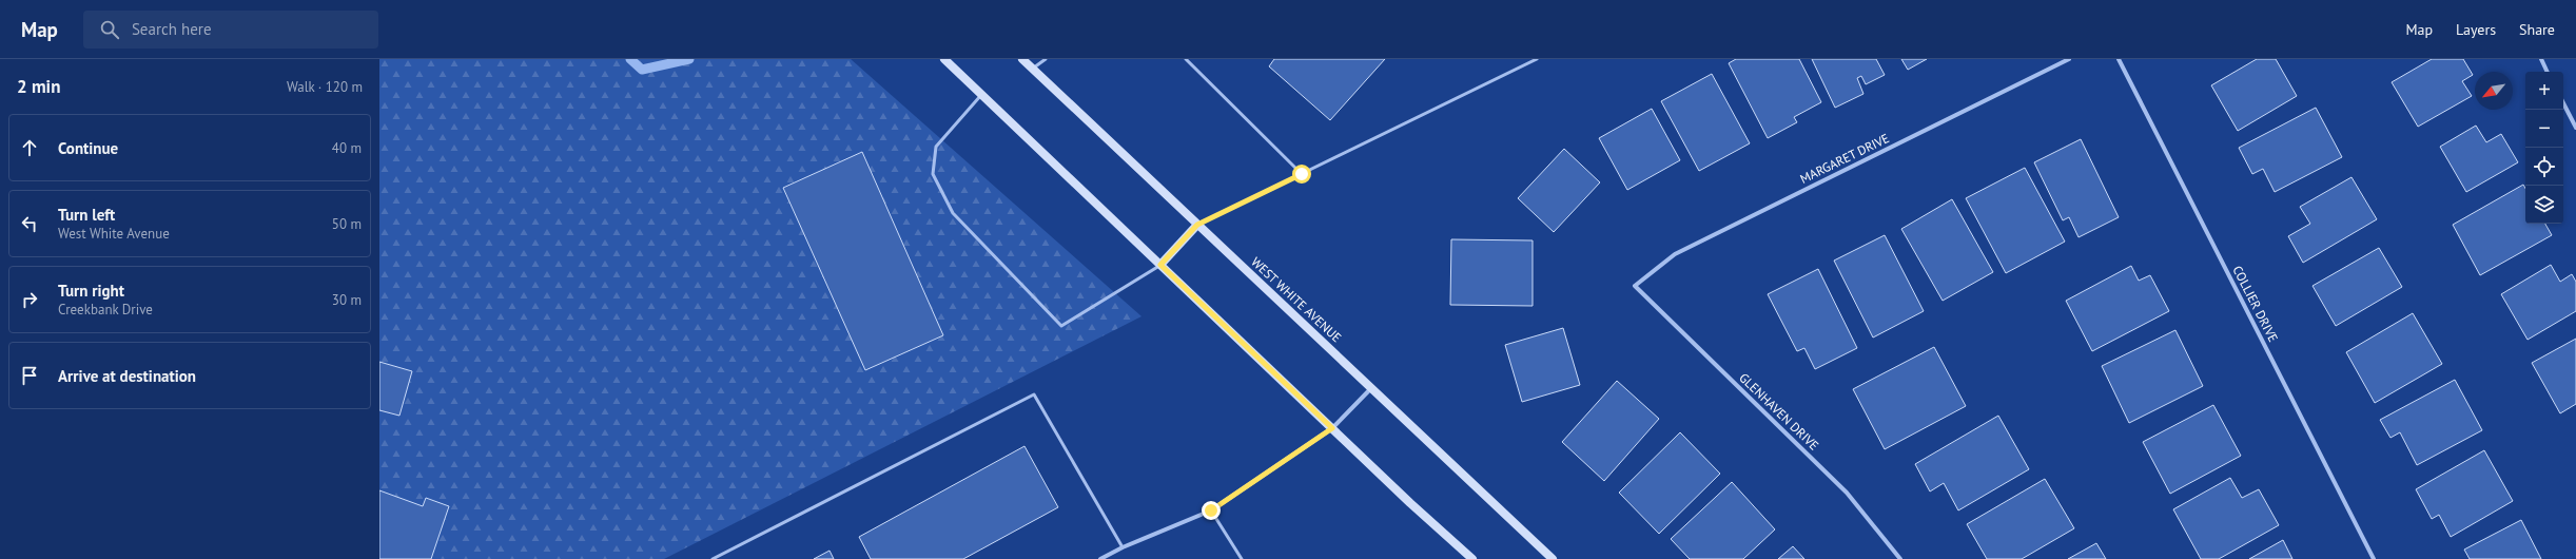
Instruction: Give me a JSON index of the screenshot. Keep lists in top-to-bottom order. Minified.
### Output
{"streets":{"main road":["WEST WHITE AVENUE"],"street":["MARGARET DRIVE","COLLIER DRIVE","GLENHAVEN DRIVE"]},"crossings":[["MARGARET DRIVE","GLENHAVEN DRIVE"]],"north":"bottom left","page":{"header":"Map","search":"Search here","nav":["Map","Layers","Share"],"heading":["2 min","Walk · 120 m"],"map_buttons":["+","−"],"list":[["Continue","40 m"],["Turn left","West White Avenue","50 m"],["Turn right","Creekbank Drive","30 m"],"Arrive at destination"]}}
